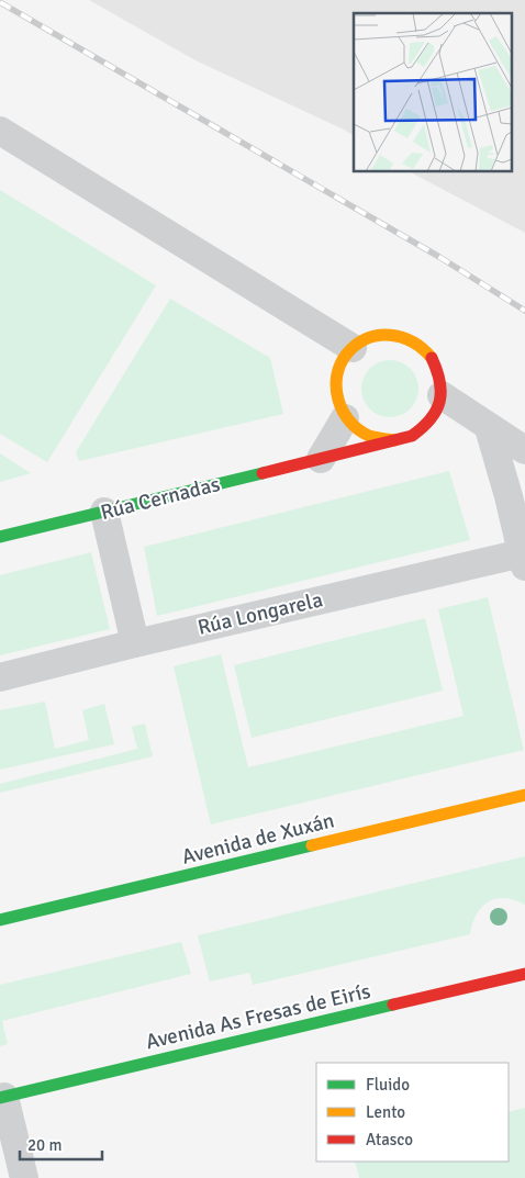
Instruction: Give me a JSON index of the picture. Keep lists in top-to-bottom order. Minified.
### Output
{"streets":{"street":["Rúa Cernadas","Rúa Longarela","Avenida de Xuxán","Avenida As Fresas de Eirís"]},"legend":["Fluido","Lento","Atasco"],"scale_bar":"20 m"}
